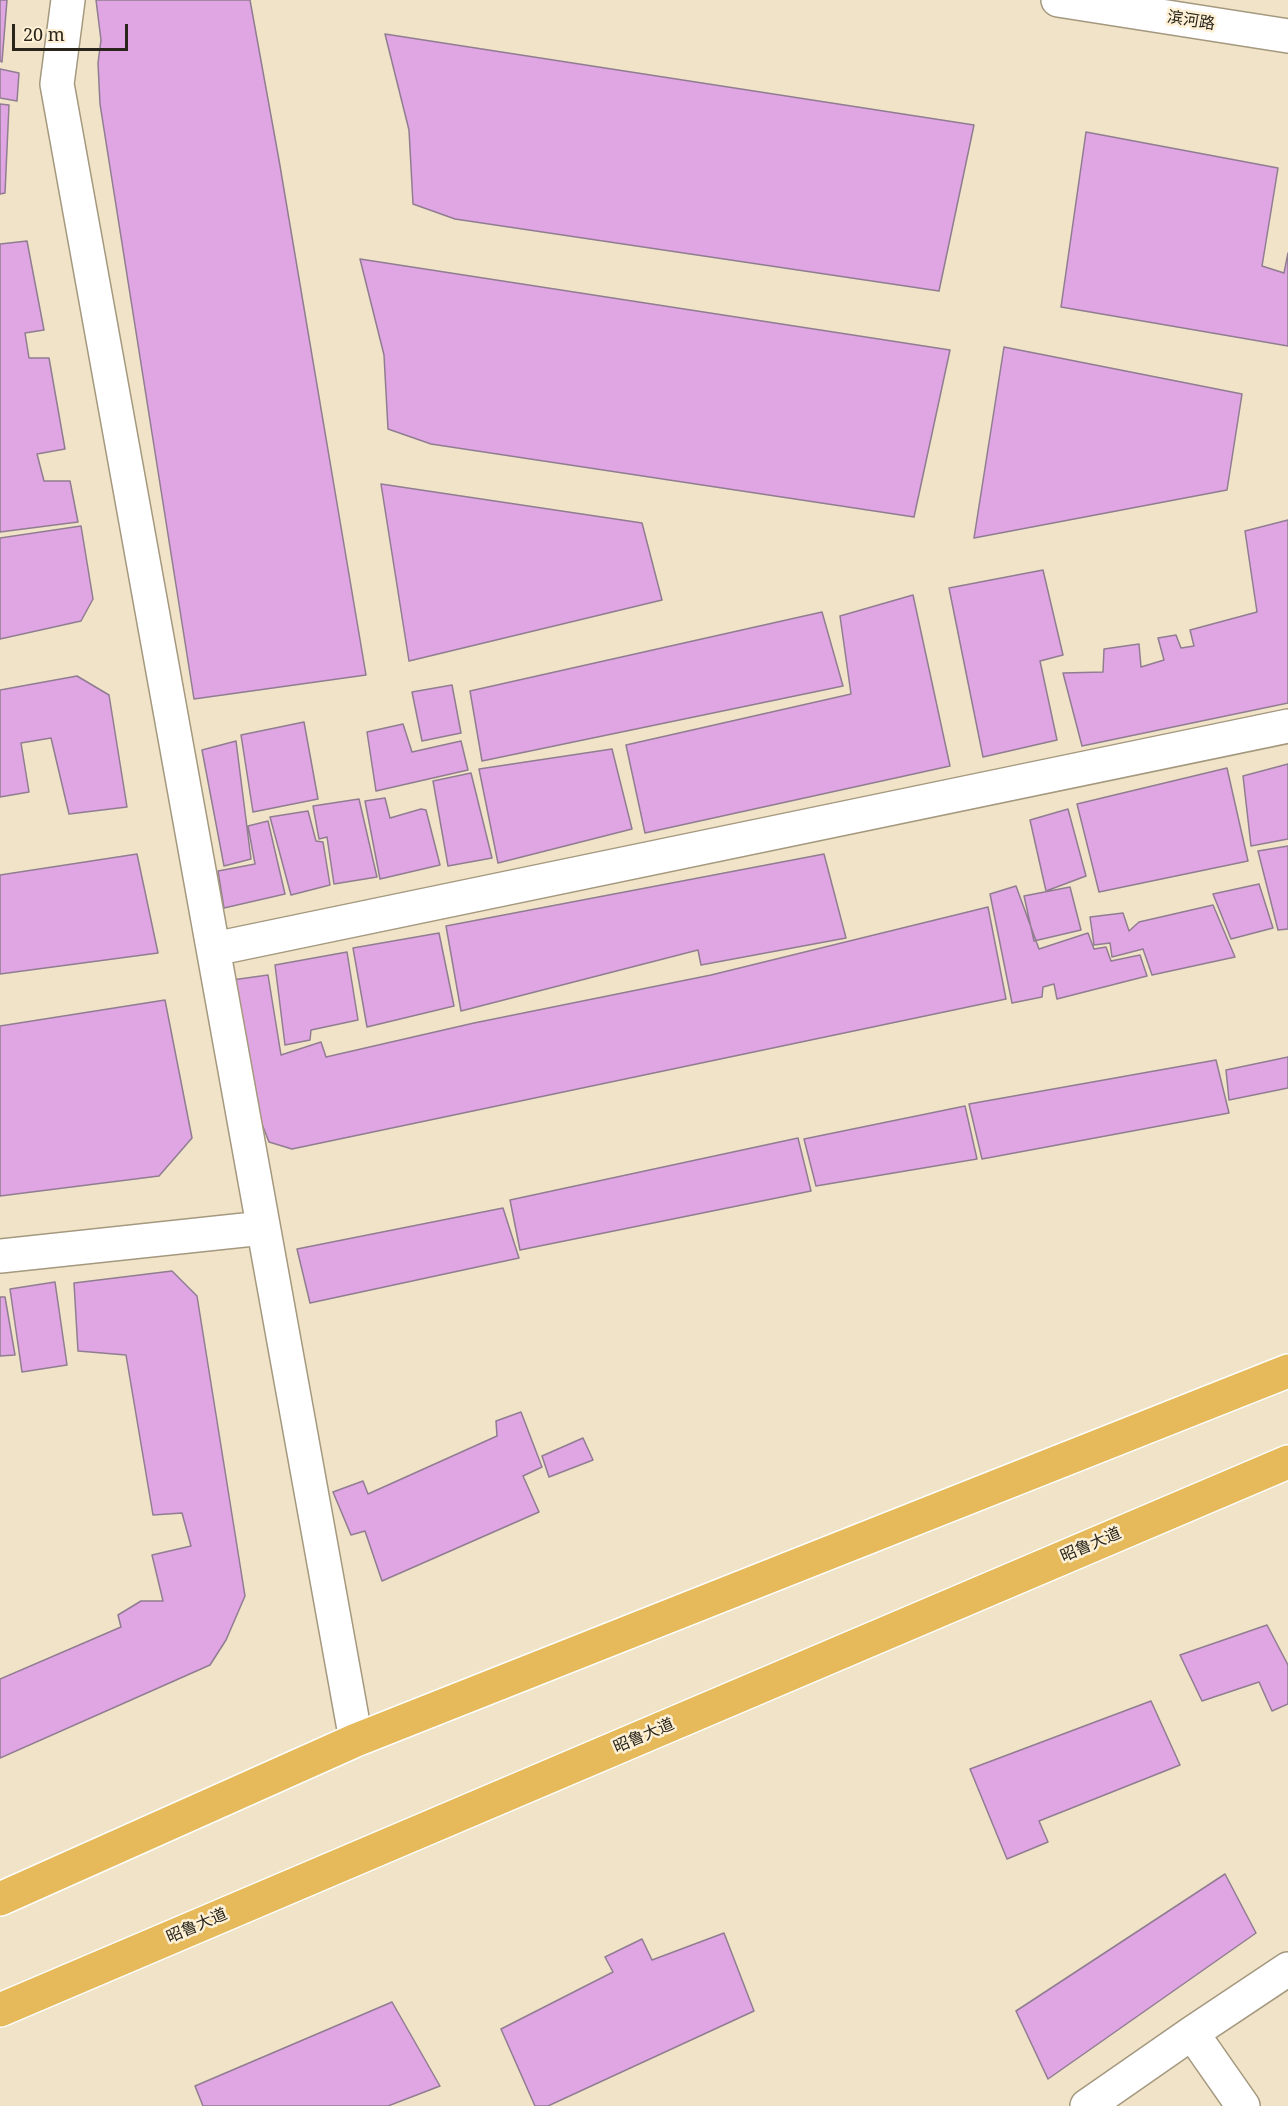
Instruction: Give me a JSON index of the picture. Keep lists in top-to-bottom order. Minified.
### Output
{"streets":{"highway":["昭鲁大道"],"street":["滨河路"]},"scale_bar":"20 m"}
